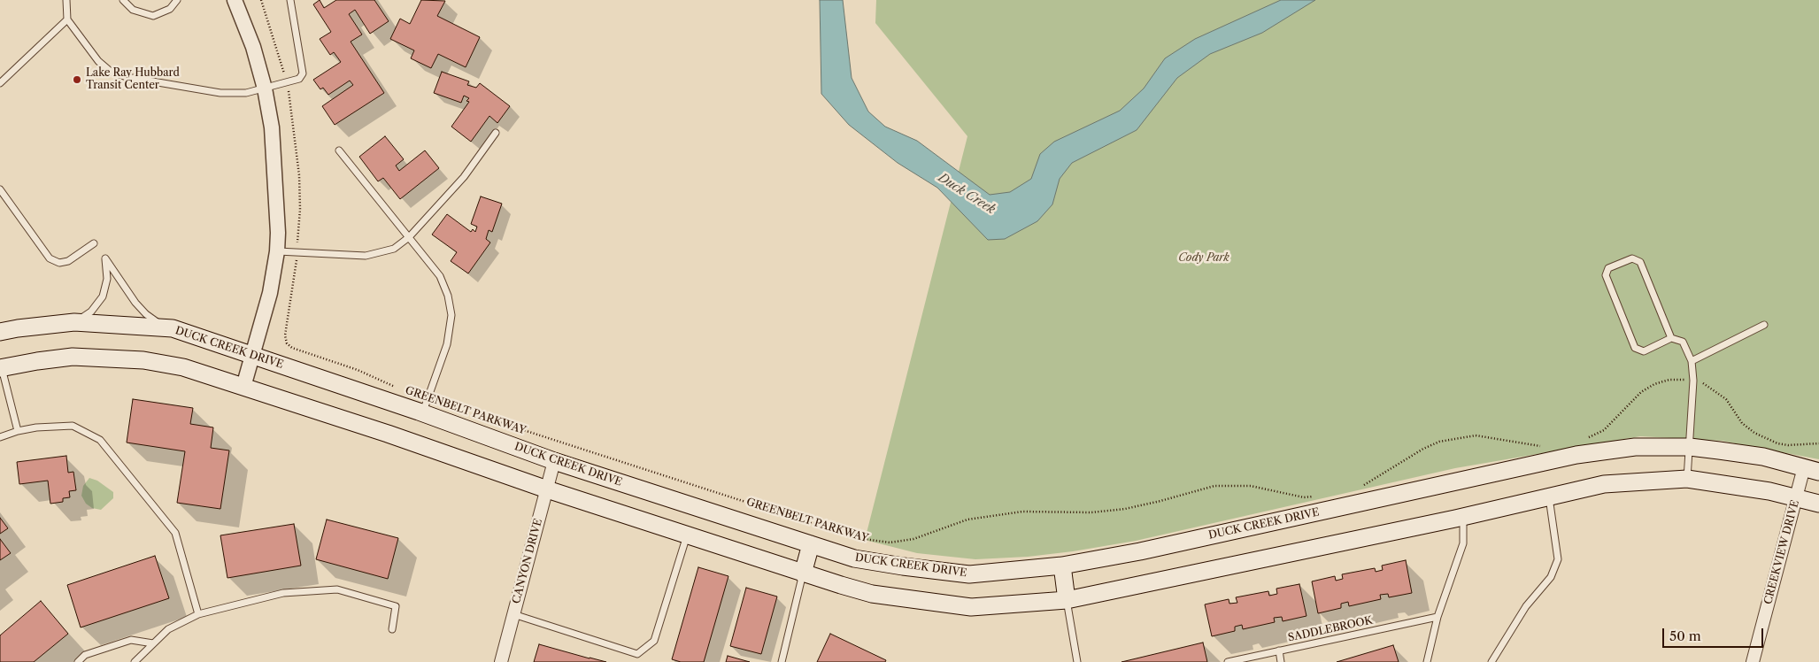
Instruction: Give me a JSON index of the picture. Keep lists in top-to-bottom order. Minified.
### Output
{"streets":{"main road":["DUCK CREEK DRIVE"],"street":["CREEKVIEW DRIVE","CANYON DRIVE"],"lane":["SADDLEBROOK"],"path":["GREENBELT PARKWAY"]},"crossings":[["DUCK CREEK DRIVE","CREEKVIEW DRIVE"],["DUCK CREEK DRIVE","CANYON DRIVE"]],"water":["Duck Creek"],"parks":["Cody Park"],"places":["Lake Ray Hubbard Transit Center"],"scale_bar":"50 m"}
